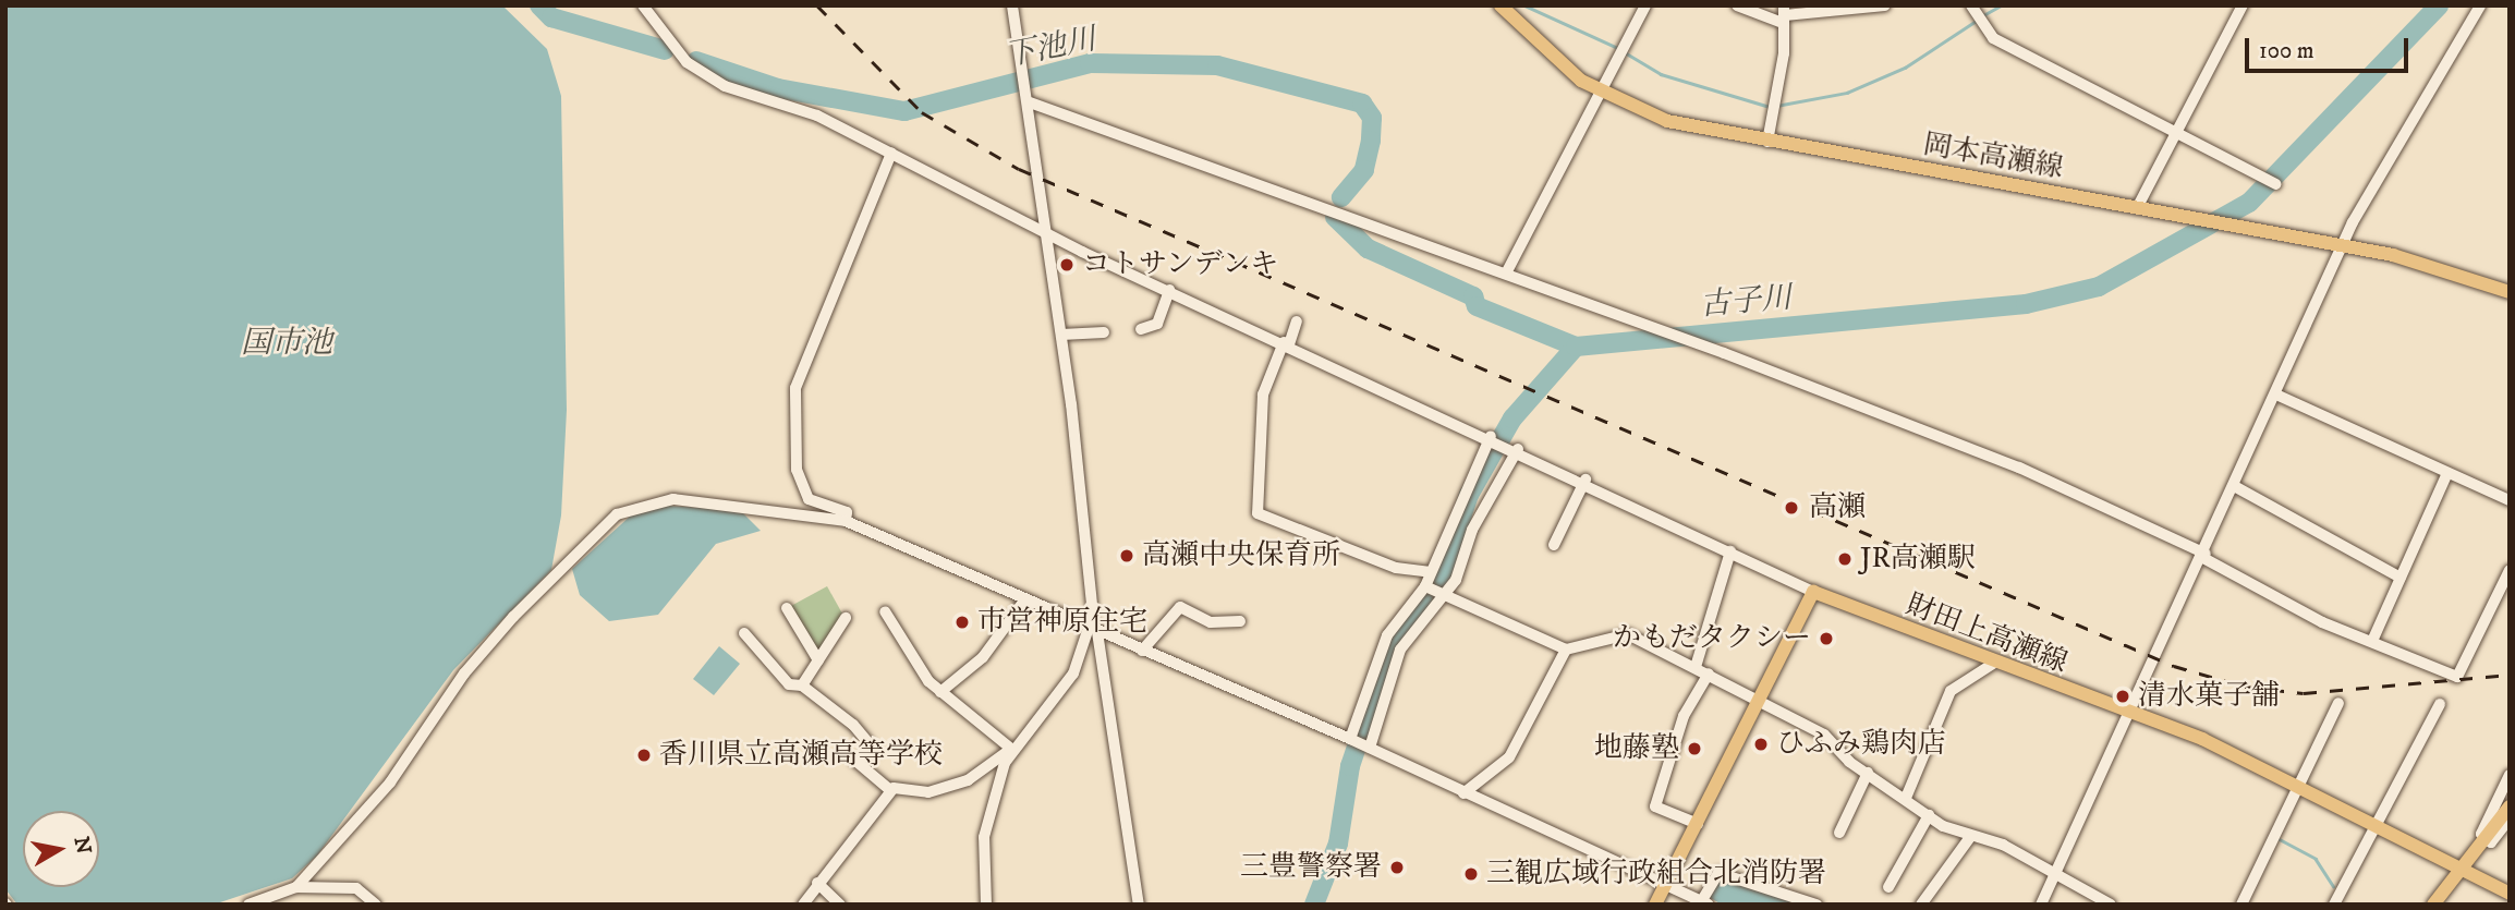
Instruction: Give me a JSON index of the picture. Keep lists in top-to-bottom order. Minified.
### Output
{"streets":{"main road":["岡本高瀬線","財田上高瀬線"]},"water":["下池川","古子川","国市池"],"places":["コトサンデンキ","高瀬","高瀬中央保育所","JR高瀬駅","市営神原住宅","かもだタクシー","清水菓子舗","ひふみ鶏肉店","地藤塾","香川県立高瀬高等学校","三豊警察署","三観広域行政組合北消防署"],"scale_bar":"100 m","north":"right"}
